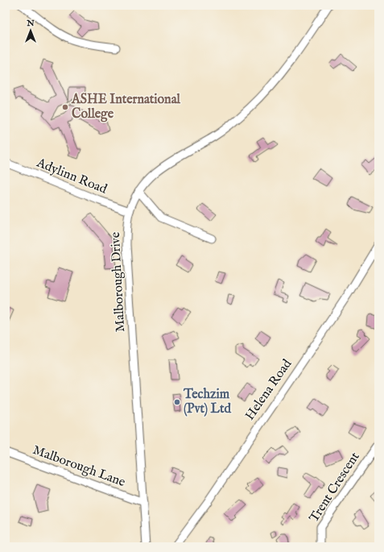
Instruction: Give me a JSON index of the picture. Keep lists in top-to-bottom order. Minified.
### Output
{"streets":{"street":["Adylinn Road","Malborough Drive","Helena Road","Malborough Lane","Trent Crescent"]},"crossings":[["Adylinn Road","Malborough Drive"],["Malborough Drive","Malborough Lane"]],"places":["ASHE International College","Techzim (Pvt) Ltd"],"north":"top"}
